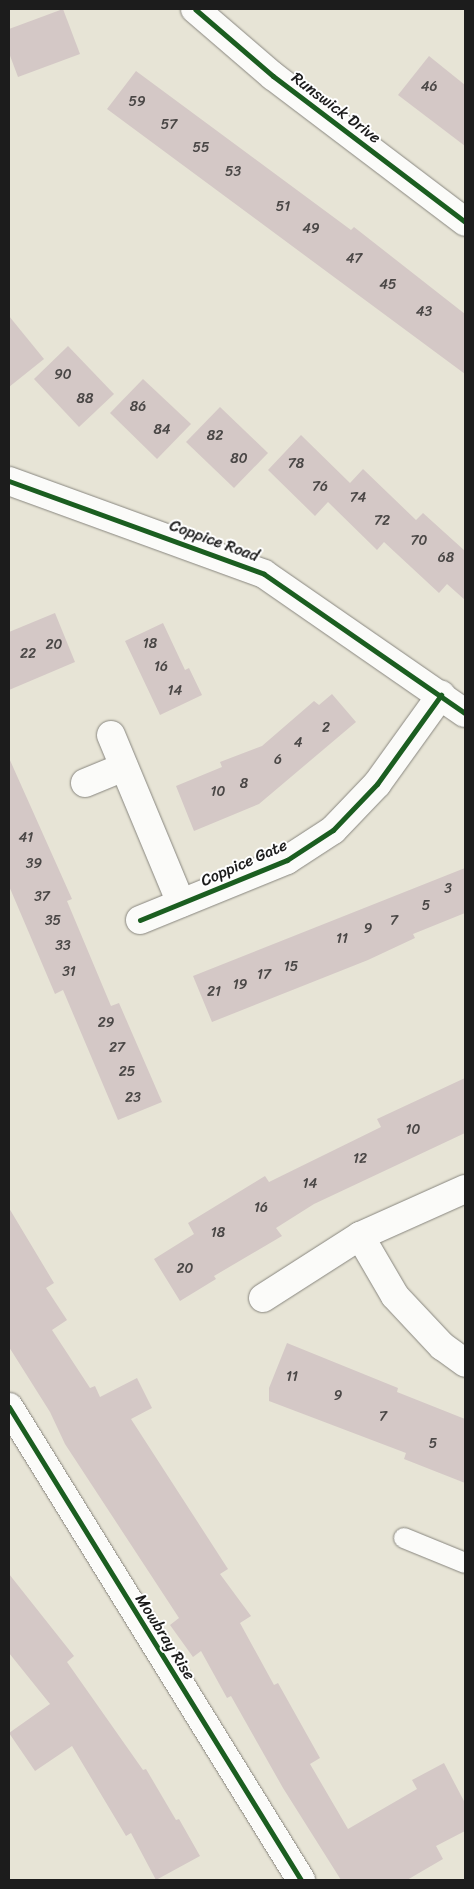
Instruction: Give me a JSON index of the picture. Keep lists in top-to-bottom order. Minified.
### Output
{"streets":{"street":["Runswick Drive","Coppice Road","Coppice Gate","Mowbray Rise"]},"crossings":[["Coppice Road","Coppice Gate"]],"house_numbers":["46","59","57","55","53","51","49","47","45","43","90","88","86","84","82","80","78","76","74","72","70","68","18","20","22","16","14","2","4","6","8","10","41","39","3","37","5","35","7","9","11","33","15","31","17","19","21","29","27","25","23","10","12","14","16","18","20","11","9","7","5"]}
